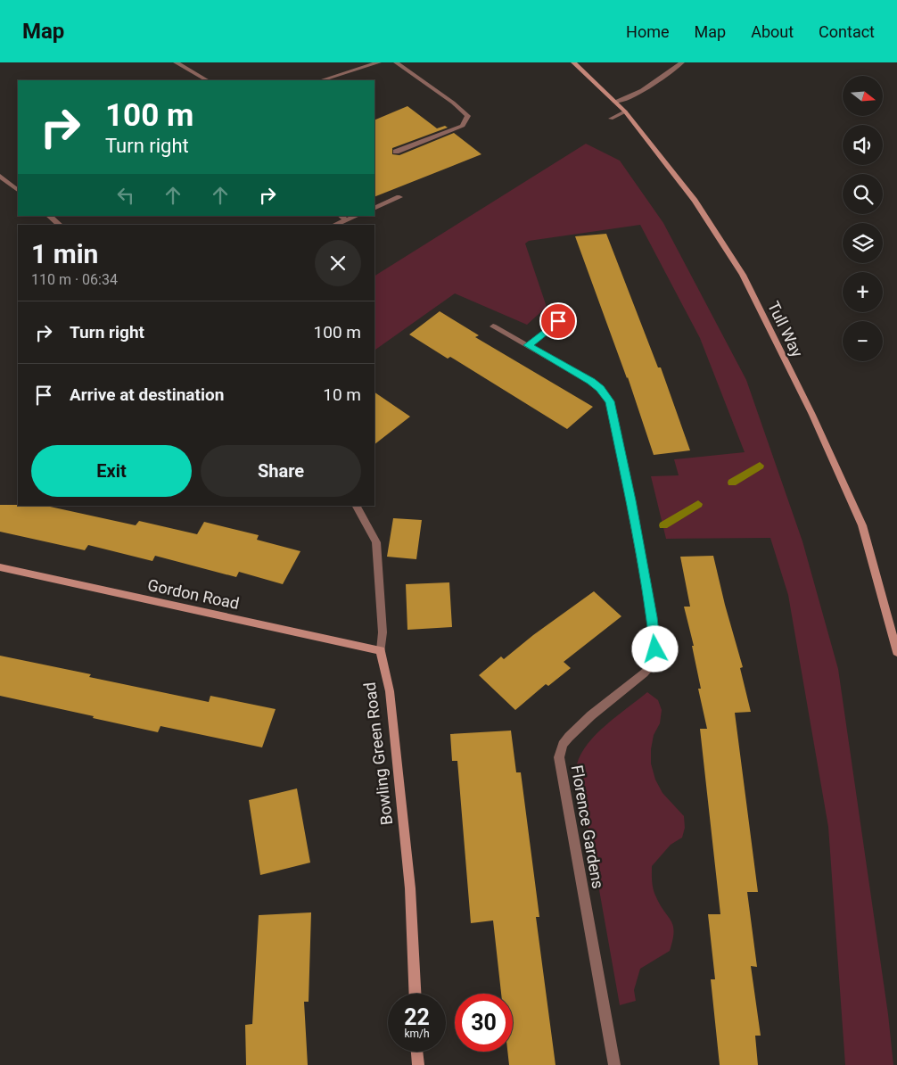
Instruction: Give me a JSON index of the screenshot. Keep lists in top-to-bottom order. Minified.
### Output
{"streets":{"street":["Tull Way","Gordon Road","Bowling Green Road","Florence Gardens"]},"crossings":[["Gordon Road","Bowling Green Road"]],"north":"right","page":{"header":"Map","nav":["Home","Map","About","Contact"],"map_buttons":["+","−"],"turn":["100 m","Turn right"],"heading":["1 min","110 m · 06:34"],"list":[{"name":"Turn right","value":"100 m"},{"name":"Arrive at destination","value":"10 m"}],"buttons":["Exit","Share"],"speed":"22 km/h","limit":"30"}}
